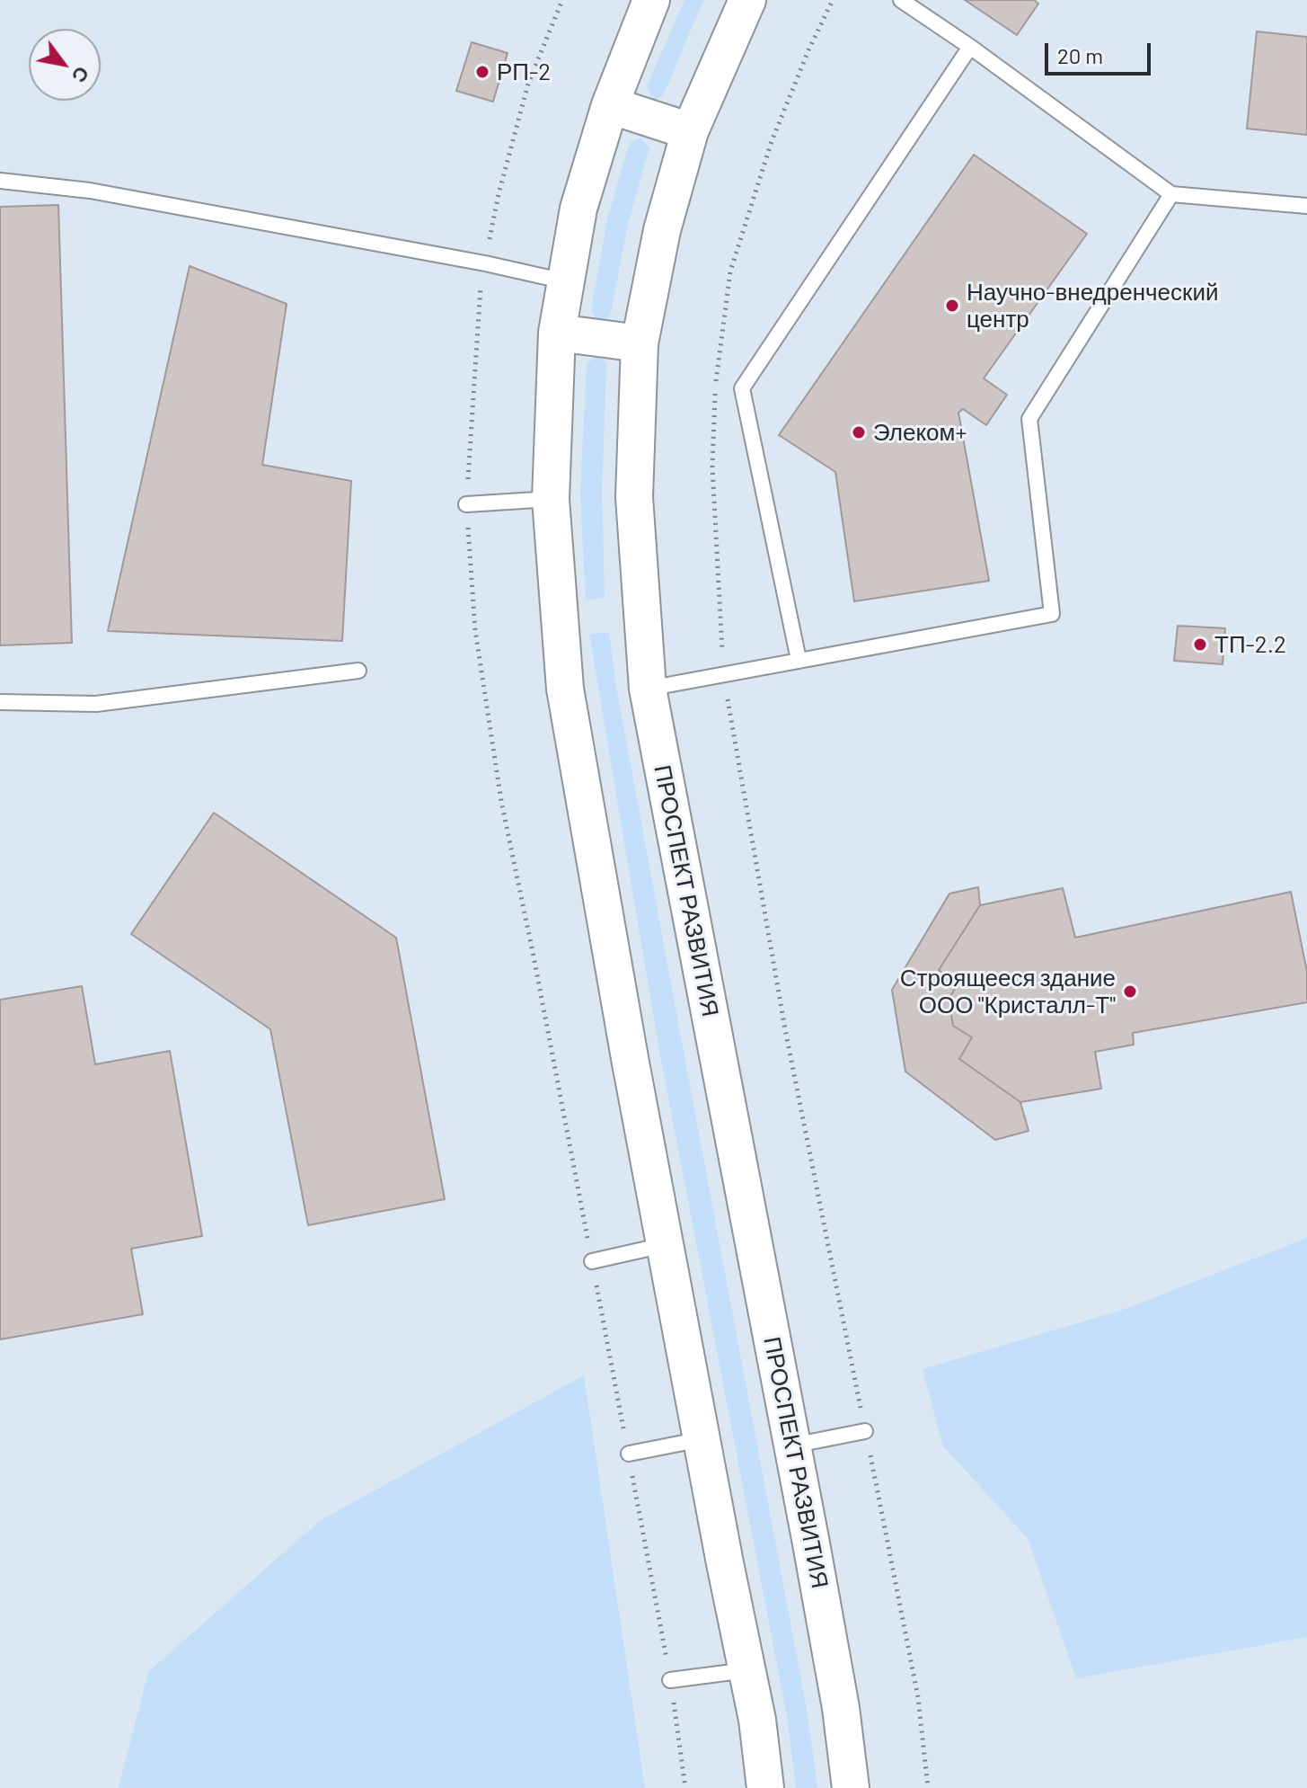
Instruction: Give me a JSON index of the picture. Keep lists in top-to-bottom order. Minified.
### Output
{"streets":{"street":["ПРОСПЕКТ РАЗВИТИЯ"]},"places":["РП-2","Научно-внедренческий центр","Элеком+","ТП-2.2","Строящееся здание ООО \"Кристалл-Т\""],"scale_bar":"20 m","north":"bottom right"}
